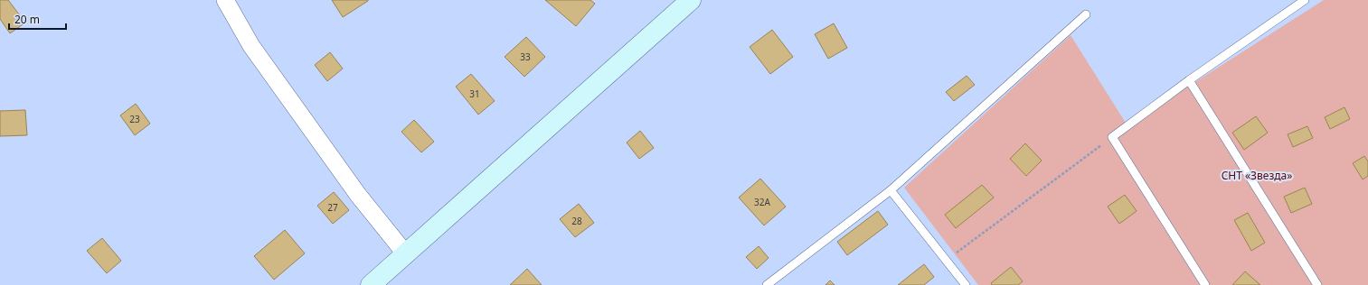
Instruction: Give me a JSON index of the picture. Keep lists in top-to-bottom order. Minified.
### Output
{"parks":["СНТ «Звезда»"],"house_numbers":["33","31","23","32А","27","28"],"scale_bar":"20 m"}
